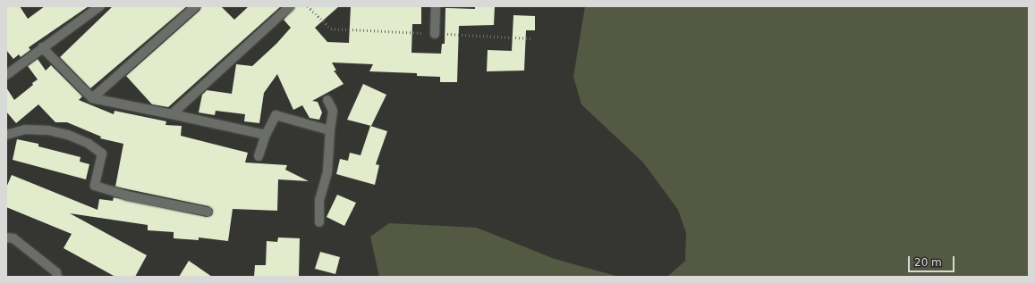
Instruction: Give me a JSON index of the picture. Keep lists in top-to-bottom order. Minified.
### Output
{"scale_bar":"20 m"}
